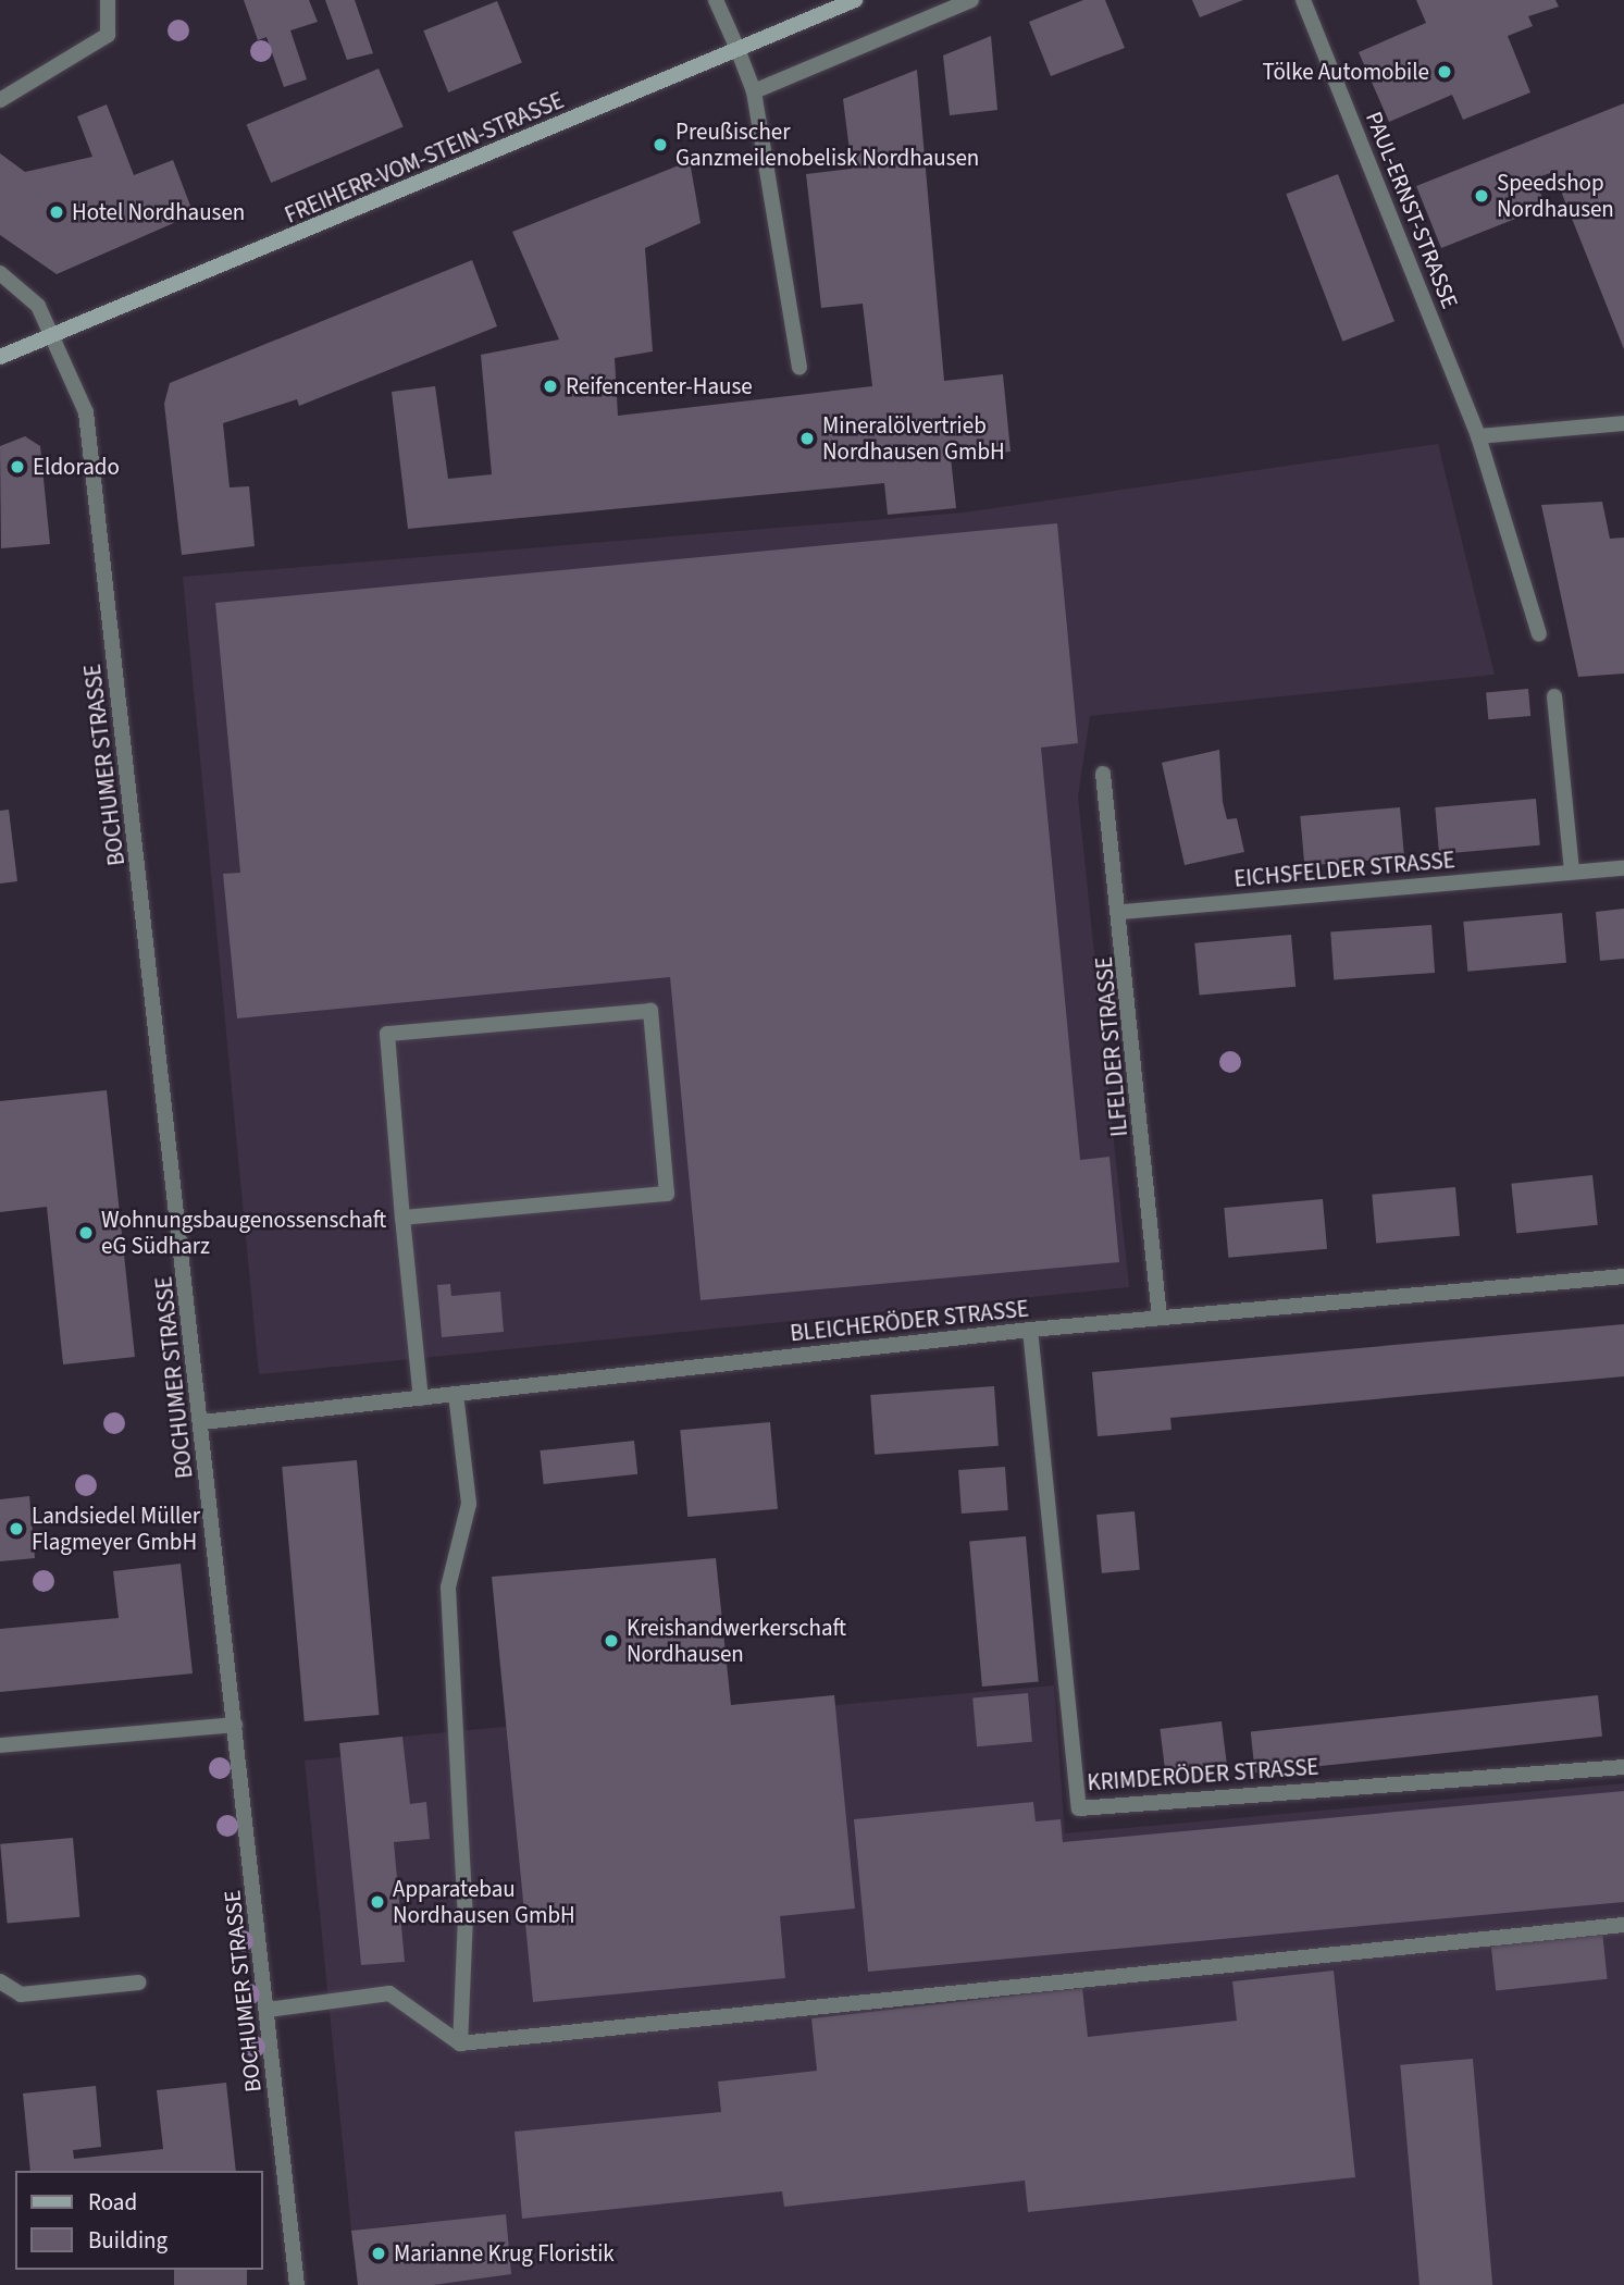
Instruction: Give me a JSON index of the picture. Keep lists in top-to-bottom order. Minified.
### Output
{"streets":{"main road":["FREIHERR-VOM-STEIN-STRASSE"],"street":["PAUL-ERNST-STRASSE","BOCHUMER STRASSE","EICHSFELDER STRASSE","ILFELDER STRASSE","BLEICHERÖDER STRASSE","KRIMDERÖDER STRASSE"]},"crossings":[["FREIHERR-VOM-STEIN-STRASSE","BOCHUMER STRASSE"],["BOCHUMER STRASSE","BLEICHERÖDER STRASSE"],["EICHSFELDER STRASSE","ILFELDER STRASSE"],["ILFELDER STRASSE","BLEICHERÖDER STRASSE"],["BLEICHERÖDER STRASSE","KRIMDERÖDER STRASSE"]],"places":["Tölke Automobile","Preußischer Ganzmeilenobelisk Nordhausen","Speedshop Nordhausen","Hotel Nordhausen","Reifencenter-Hause","Mineralölvertrieb Nordhausen GmbH","Eldorado","Wohnungsbaugenossenschaft eG Südharz","Landsiedel Müller Flagmeyer GmbH","Kreishandwerkerschaft Nordhausen","Apparatebau Nordhausen GmbH","Marianne Krug Floristik"],"legend":["Road","Building"]}
